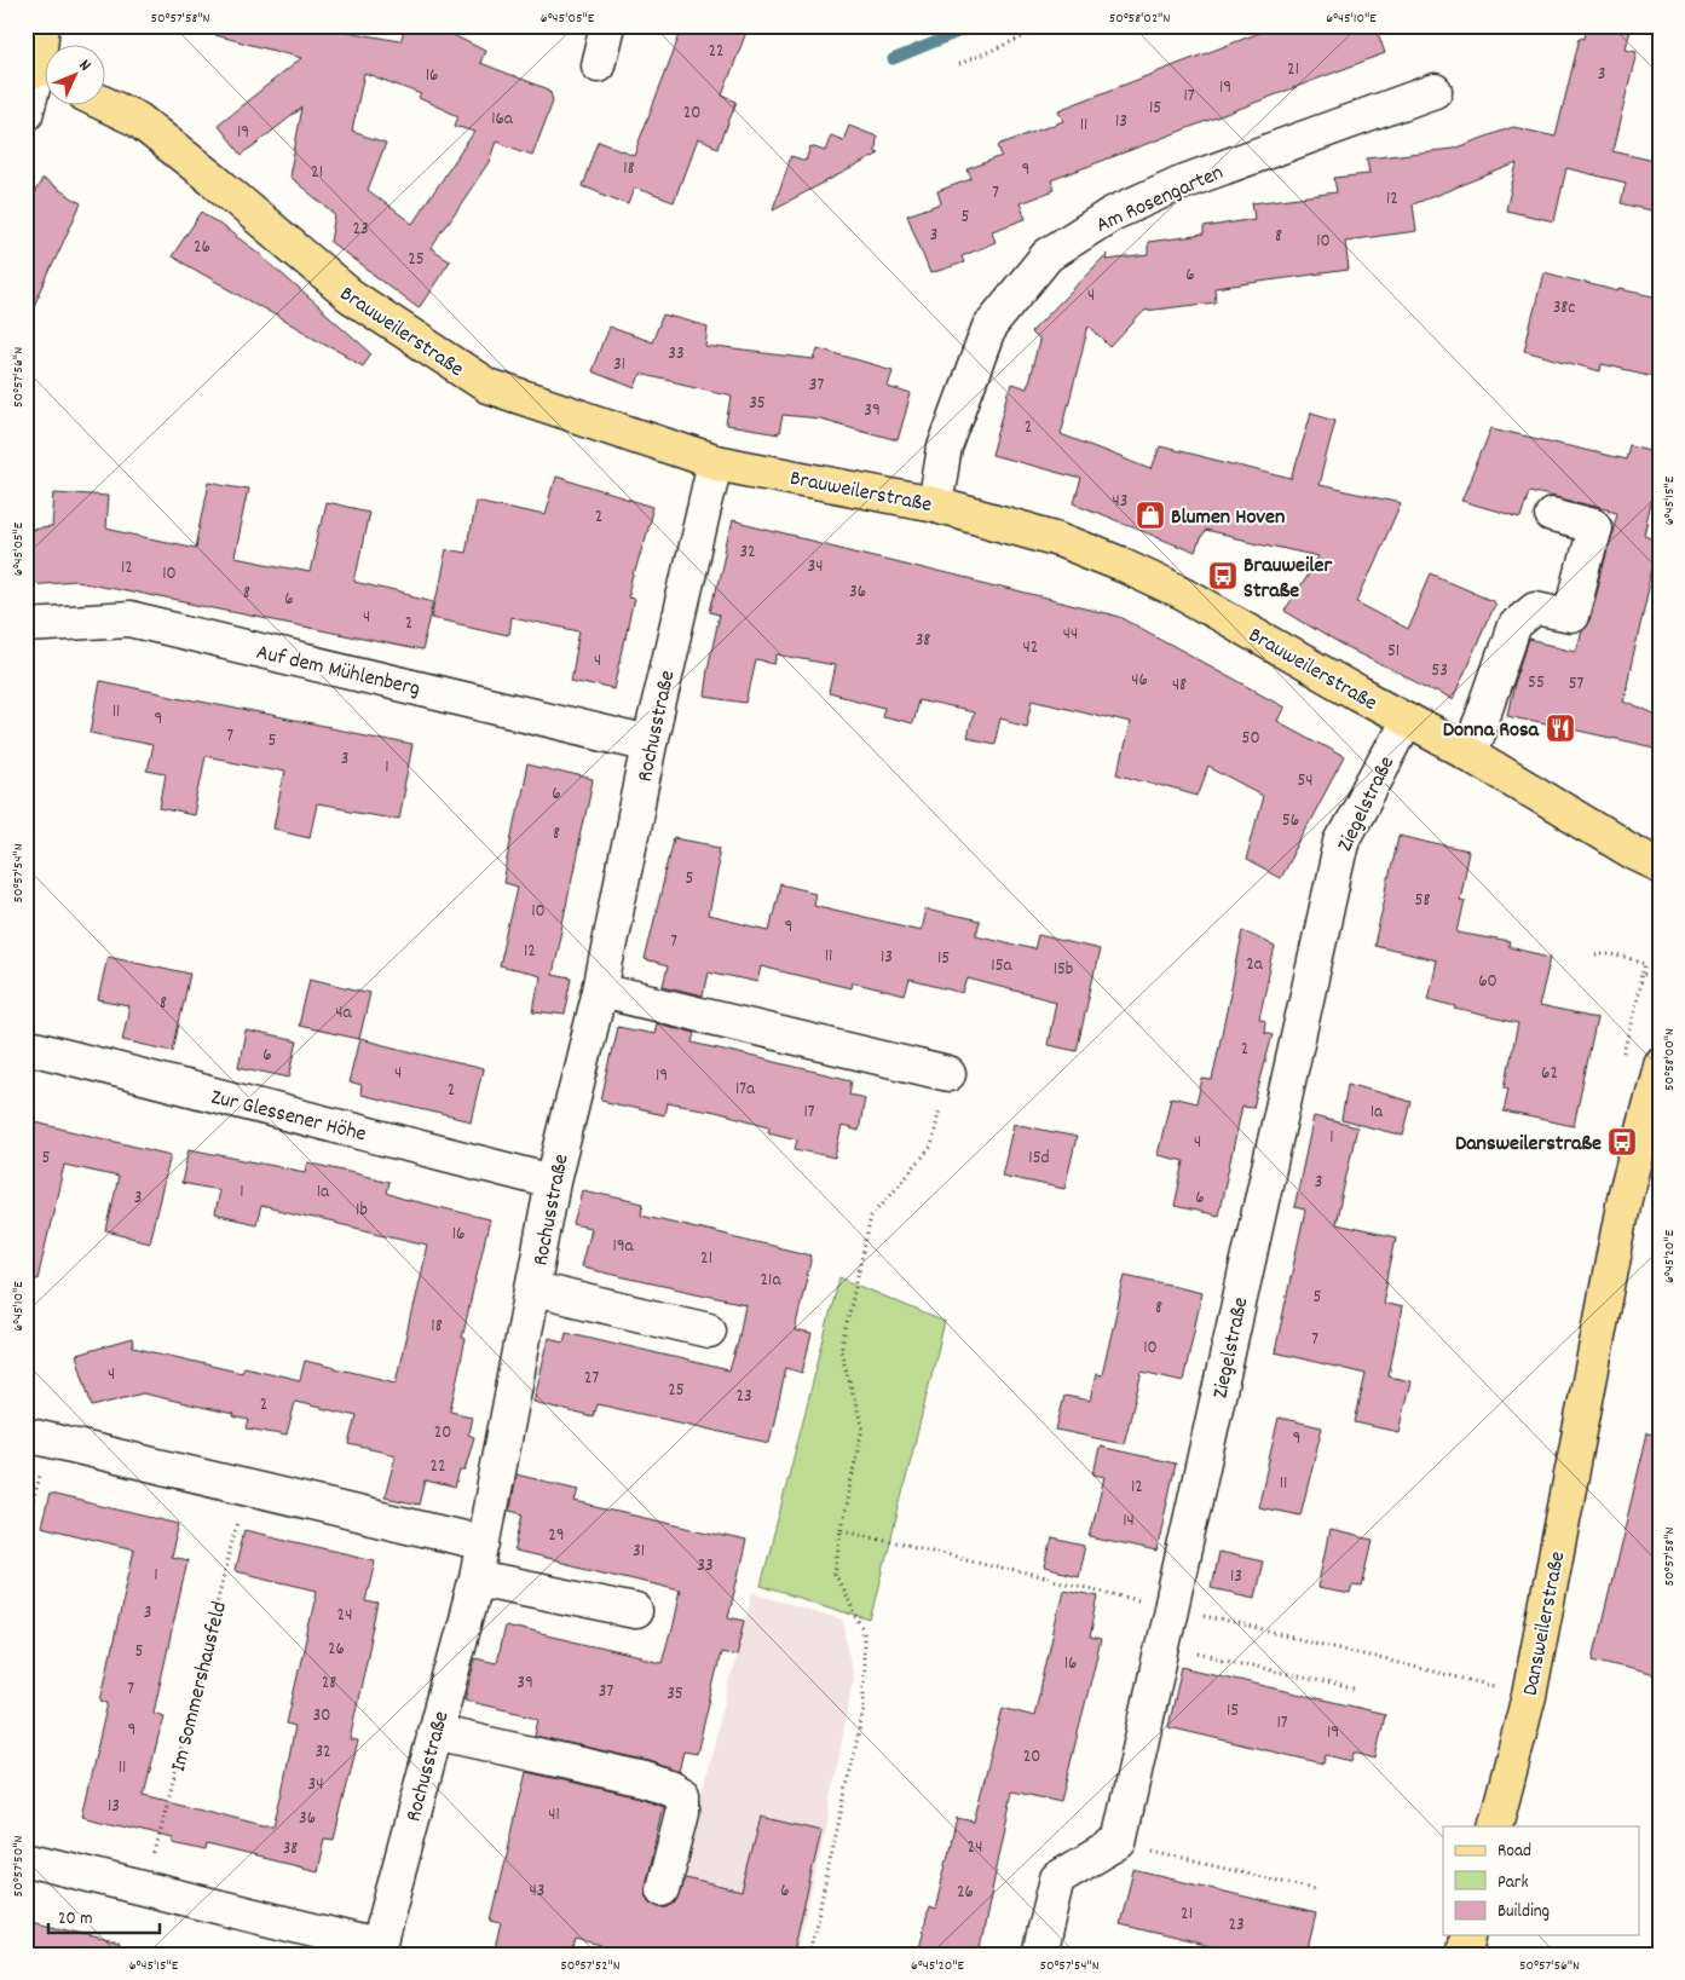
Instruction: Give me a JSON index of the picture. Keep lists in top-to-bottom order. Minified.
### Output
{"streets":{"main road":["Brauweilerstraße","Dansweilerstraße"],"street":["Am Rosengarten","Auf dem Mühlenberg","Rochusstraße","Ziegelstraße","Zur Glessener Höhe"],"path":["Im Sommershausfeld"]},"crossings":[["Am Rosengarten","Brauweilerstraße"],["Brauweilerstraße","Rochusstraße"],["Brauweilerstraße","Ziegelstraße"],["Auf dem Mühlenberg","Rochusstraße"],["Rochusstraße","Zur Glessener Höhe"]],"places":{"shop":["Blumen Hoven"],"bus stop":["Brauweiler Straße","Dansweilerstraße"],"restaurant":["Donna Rosa"]},"house_numbers":["22","21","3","16","19","17","15","20","16a","13","11","19","18","9","21","7","12","5","23","3","8","10","26","25","6","4","38c","33","31","37","35","39","2","43","2","32","34","12","10","36","8","6","4","2","44","38","42","51","4","53","46","55","57","48","11","9","7","50","5","3","1","54","6","56","8","5","58","10","9","7","12","11","13","15","2a","15a","15b","60","8","4a","2","6","4","62","19","17a","2","17","1a","1","4","5","15d","3","1","1a","3","6","1b","16","19a","21","21a","5","8","18","7","10","4","27","25","23","2","20","9","22","11","12","14","29","31","33","1","13","3","24","26","5","16","28","39","7","37","35","15","30","17","9","19","32","20","11","34","13","41","36","24","38","43","6","26","21","23"],"legend":["Road","Park","Building"],"scale_bar":"20 m","north":"top right","coordinates":["50°57'58\"N","6°45'05\"E","50°58'02\"N","6°45'10\"E","50°57'56\"N","6°45'15\"E","50°57'54\"N","50°58'00\"N","6°45'20\"E","50°57'50\"N","50°57'52\"N"]}
